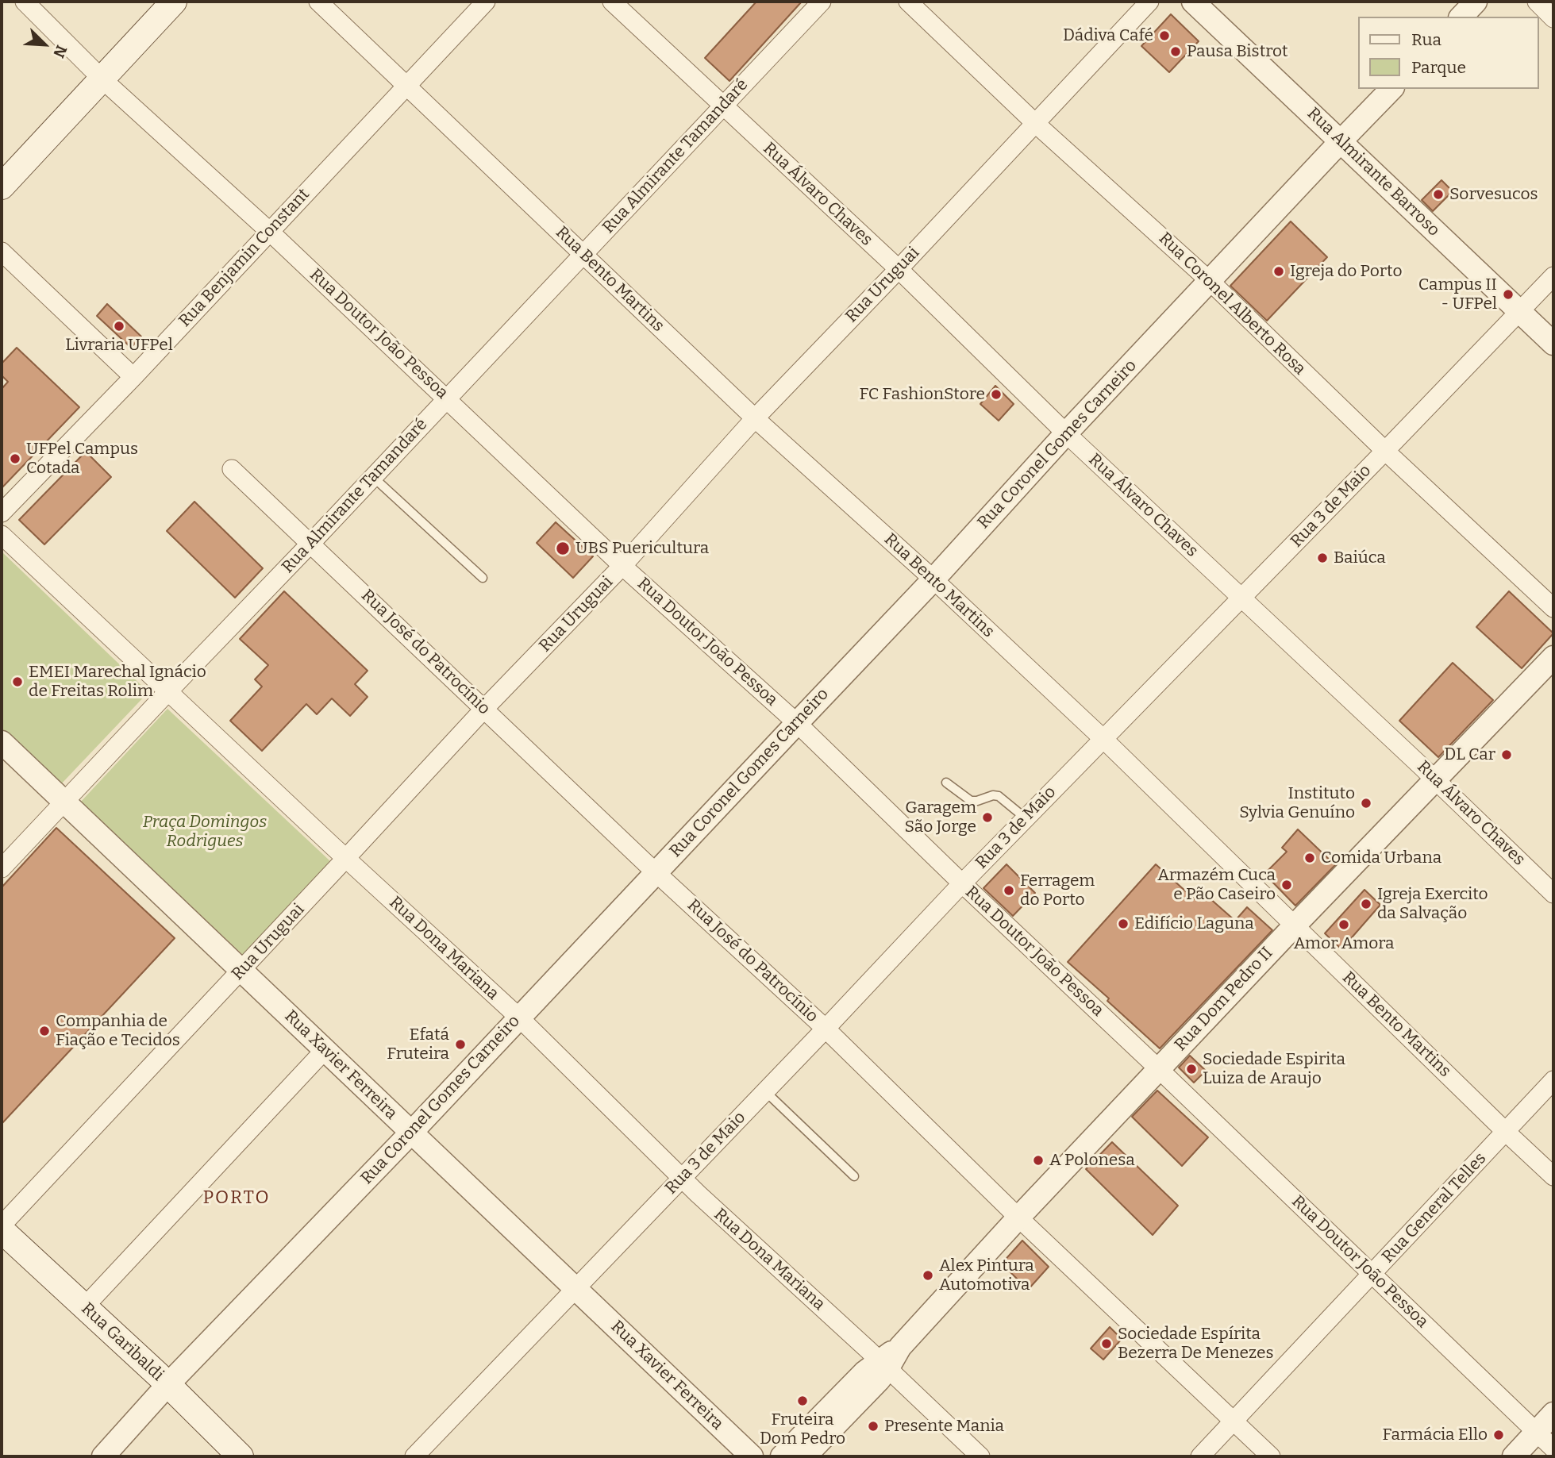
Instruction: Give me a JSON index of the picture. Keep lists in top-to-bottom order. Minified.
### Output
{"streets":{"main road":["Rua Garibaldi"],"street":["Rua Almirante Tamandaré","Rua Almirante Barroso","Rua Álvaro Chaves","Rua Benjamin Constant","Rua Bento Martins","Rua Uruguai","Rua Coronel Alberto Rosa","Rua Doutor João Pessoa","Rua Coronel Gomes Carneiro","Rua 3 de Maio","Rua José do Patrocínio","Rua Dona Mariana","Rua Dom Pedro II","Rua Xavier Ferreira","Rua General Telles"]},"crossings":[["Rua Almirante Tamandaré","Rua Álvaro Chaves"],["Rua Almirante Tamandaré","Rua Bento Martins"],["Rua Almirante Tamandaré","Rua Doutor João Pessoa"],["Rua Almirante Tamandaré","Rua José do Patrocínio"],["Rua Almirante Tamandaré","Rua Dona Mariana"],["Rua Almirante Tamandaré","Rua Xavier Ferreira"],["Rua Almirante Barroso","Rua Coronel Gomes Carneiro"],["Rua Almirante Barroso","Rua 3 de Maio"],["Rua Álvaro Chaves","Rua Uruguai"],["Rua Álvaro Chaves","Rua Coronel Gomes Carneiro"],["Rua Álvaro Chaves","Rua 3 de Maio"],["Rua Álvaro Chaves","Rua Dom Pedro II"],["Rua Benjamin Constant","Rua Bento Martins"],["Rua Benjamin Constant","Rua Doutor João Pessoa"],["Rua Bento Martins","Rua Uruguai"],["Rua Bento Martins","Rua Coronel Gomes Carneiro"],["Rua Bento Martins","Rua 3 de Maio"],["Rua Bento Martins","Rua Dom Pedro II"],["Rua Bento Martins","Rua General Telles"],["Rua Uruguai","Rua Coronel Alberto Rosa"],["Rua Uruguai","Rua Doutor João Pessoa"],["Rua Uruguai","Rua José do Patrocínio"],["Rua Uruguai","Rua Dona Mariana"],["Rua Uruguai","Rua Xavier Ferreira"],["Rua Coronel Alberto Rosa","Rua Coronel Gomes Carneiro"],["Rua Coronel Alberto Rosa","Rua 3 de Maio"],["Rua Doutor João Pessoa","Rua Coronel Gomes Carneiro"],["Rua Doutor João Pessoa","Rua 3 de Maio"],["Rua Doutor João Pessoa","Rua Dom Pedro II"],["Rua Doutor João Pessoa","Rua General Telles"],["Rua Coronel Gomes Carneiro","Rua José do Patrocínio"],["Rua Coronel Gomes Carneiro","Rua Dona Mariana"],["Rua Coronel Gomes Carneiro","Rua Xavier Ferreira"],["Rua Coronel Gomes Carneiro","Rua Garibaldi"],["Rua 3 de Maio","Rua José do Patrocínio"],["Rua 3 de Maio","Rua Dona Mariana"],["Rua 3 de Maio","Rua Xavier Ferreira"],["Rua José do Patrocínio","Rua Dom Pedro II"],["Rua José do Patrocínio","Rua General Telles"],["Rua Dona Mariana","Rua Dom Pedro II"]],"districts":["PORTO"],"parks":["Praça Domingos Rodrigues"],"places":["Dádiva Café","Pausa Bistrot","Sorvesucos","Igreja do Porto","Campus II - UFPel","Livraria UFPel","FC FashionStore","UFPel Campus Cotada","UBS Puericultura","Baiúca","EMEI Marechal Ignácio de Freitas Rolim","DL Car","Instituto Sylvia Genuíno","Garagem São Jorge","Comida Urbana","Armazém Cuca e Pão Caseiro","Ferragem do Porto","Igreja Exercito da Salvação","Edifício Laguna","Amor Amora","Companhia de Fiação e Tecidos","Efatá Fruteira","Sociedade Espirita Luiza de Araujo","A Polonesa","Alex Pintura Automotiva","Sociedade Espírita Bezerra De Menezes","Fruteira Dom Pedro","Presente Mania","Farmácia Ello"],"legend":["Rua","Parque"],"north":"bottom right"}
